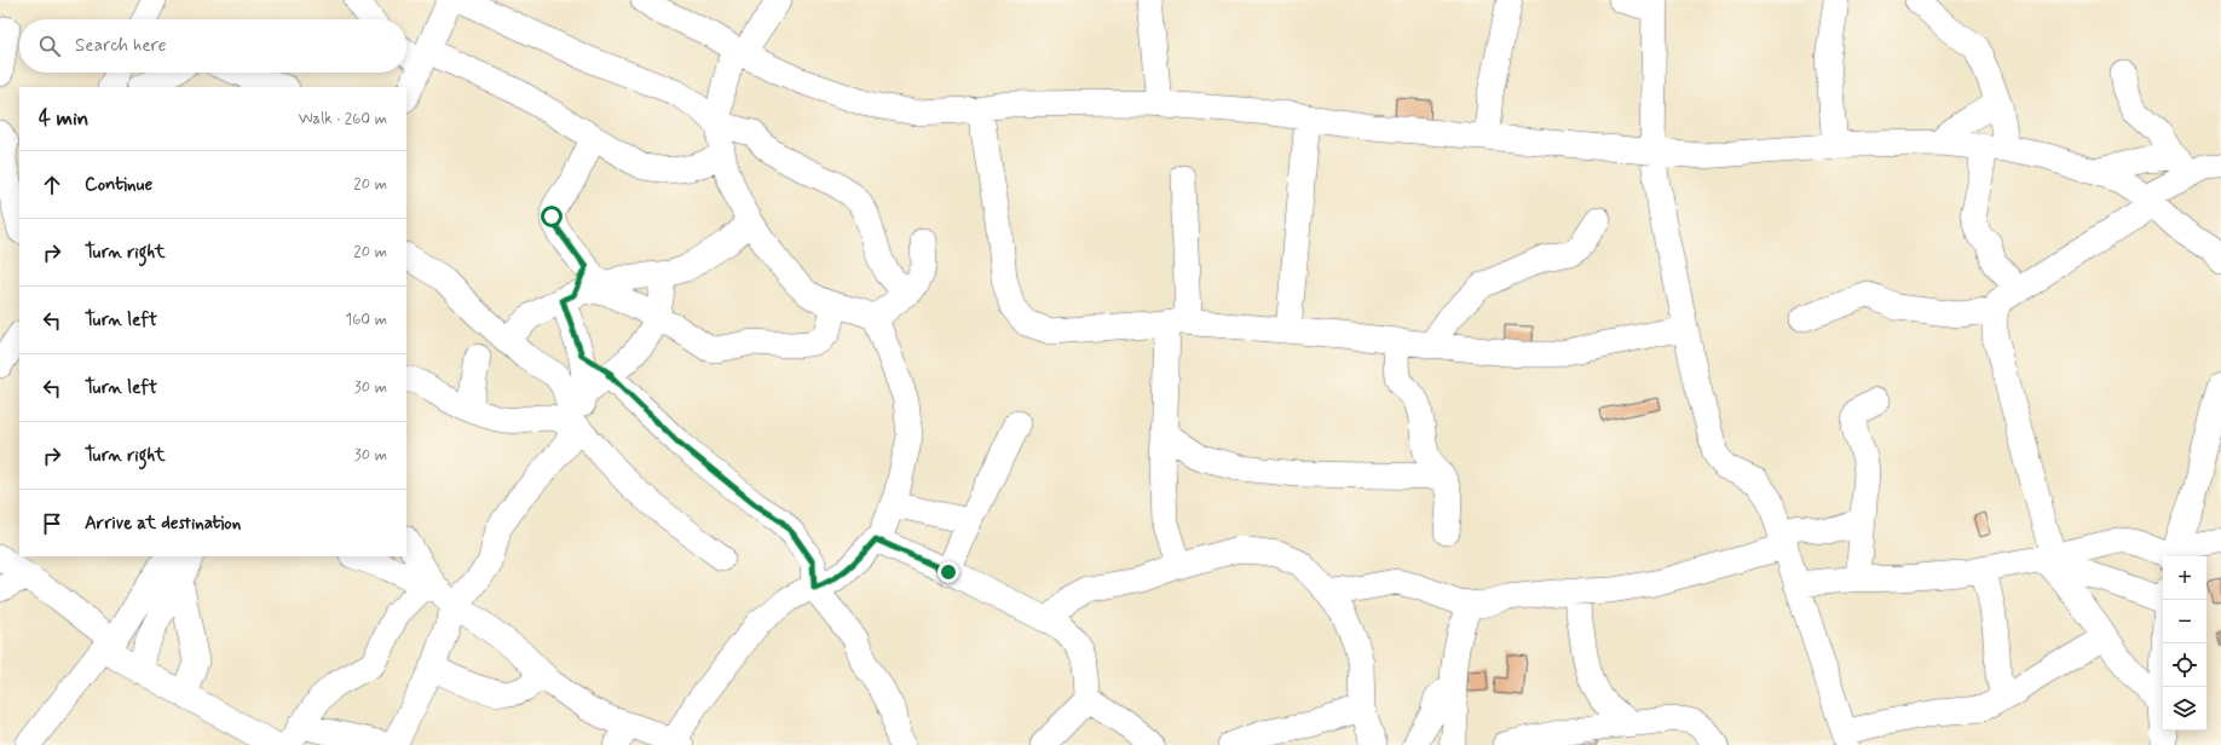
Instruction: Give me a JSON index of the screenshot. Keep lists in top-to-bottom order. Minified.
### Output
{"page":{"search":"Search here","heading":["4 min","Walk · 260 m"],"list":[["Continue","20 m"],["Turn right","20 m"],["Turn left","160 m"],["Turn left","30 m"],["Turn right","30 m"],"Arrive at destination"],"map_buttons":["+","−"]}}
